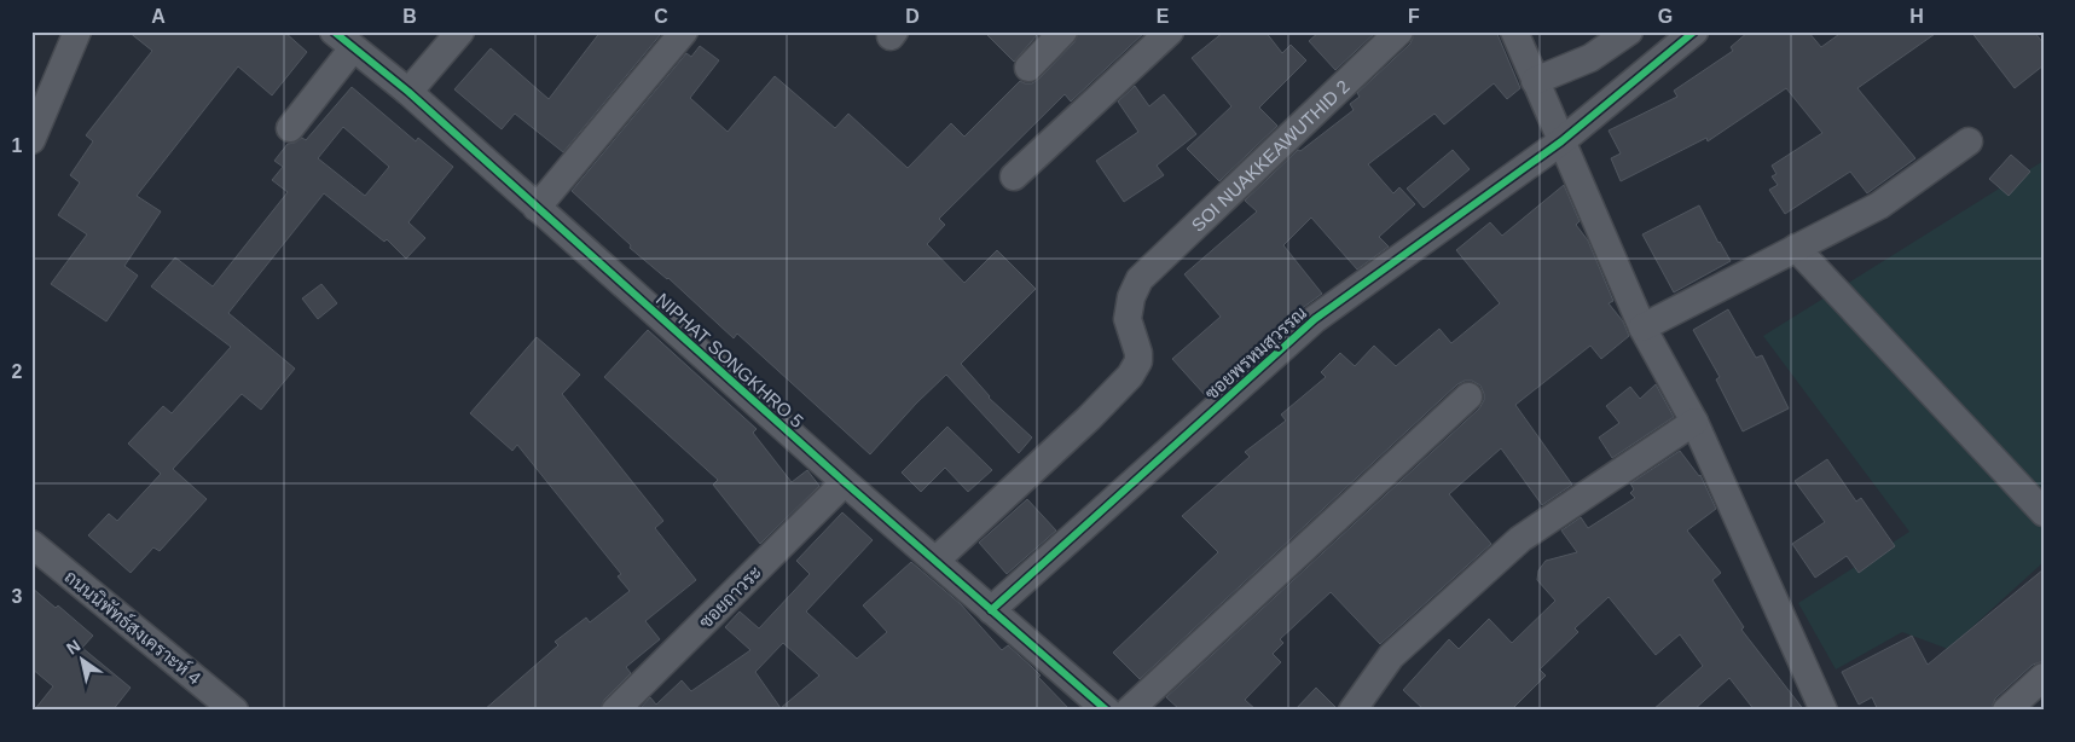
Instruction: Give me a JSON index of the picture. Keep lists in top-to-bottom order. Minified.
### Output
{"streets":{"street":["SOI NUAKKEAWUTHID 2","ซอยพรหมสุวรรณ","NIPHAT SONGKHRO 5","ซอยถาวระ","ถนนนิพัทธ์สงเคราะห์ 4"]},"crossings":[["SOI NUAKKEAWUTHID 2","NIPHAT SONGKHRO 5"],["ซอยพรหมสุวรรณ","NIPHAT SONGKHRO 5"],["NIPHAT SONGKHRO 5","ซอยถาวระ"]],"north":"top left","grid":{"columns":["A","B","C","D","E","F","G","H"],"rows":["1","2","3"]}}
